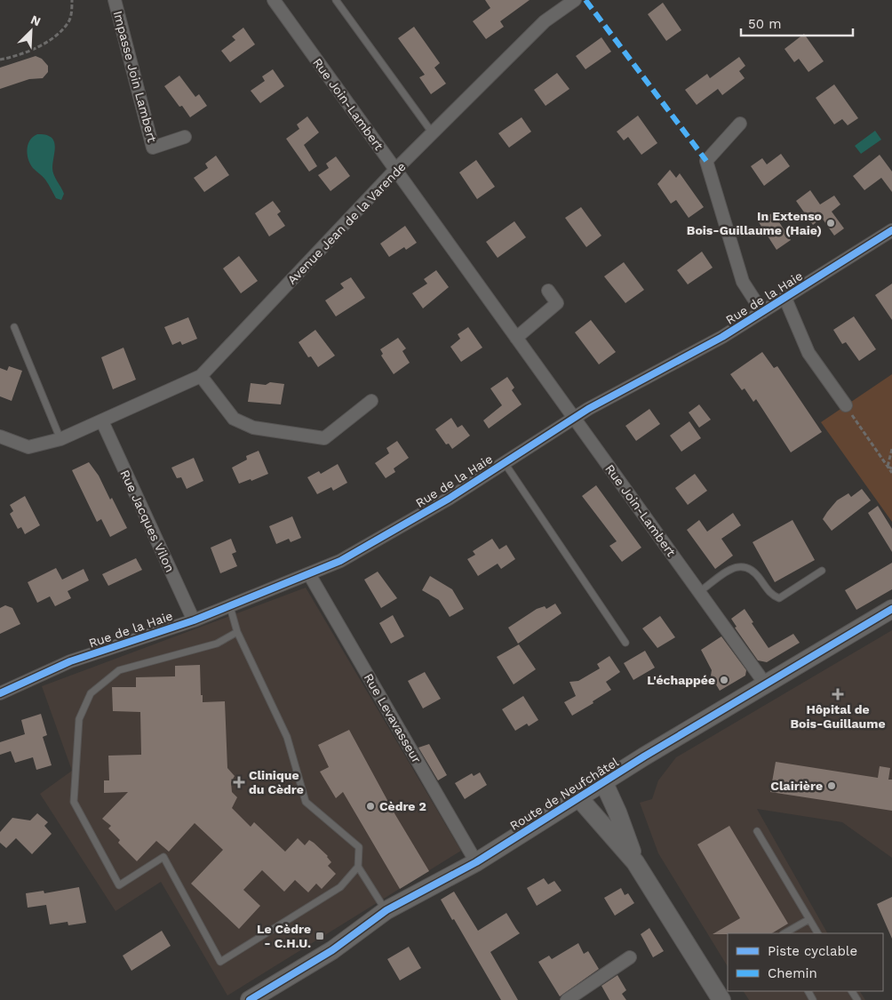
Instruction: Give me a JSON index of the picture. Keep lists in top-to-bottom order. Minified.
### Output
{"streets":{"main road":["Route de Neufchâtel"],"street":["Impasse Join Lambert","Rue Join-Lambert","Avenue Jean de la Varende","Rue de la Haie","Rue Jacques Vilon","Rue Levavasseur"]},"crossings":[["Rue Join-Lambert","Avenue Jean de la Varende"],["Rue Join-Lambert","Rue de la Haie"],["Rue Join-Lambert","Route de Neufchâtel"],["Avenue Jean de la Varende","Rue Jacques Vilon"],["Rue de la Haie","Rue Jacques Vilon"],["Rue de la Haie","Rue Levavasseur"],["Rue Levavasseur","Route de Neufchâtel"]],"places":{"other":["In Extenso Bois-Guillaume (Haie)","L'échappée","Clairière","Cèdre 2"],"health":["Hôpital de Bois-Guillaume","Clinique du Cèdre"],"transit":["Le Cèdre - C.H.U."]},"legend":["Piste cyclable","Chemin"],"scale_bar":"50 m","north":"top right"}
